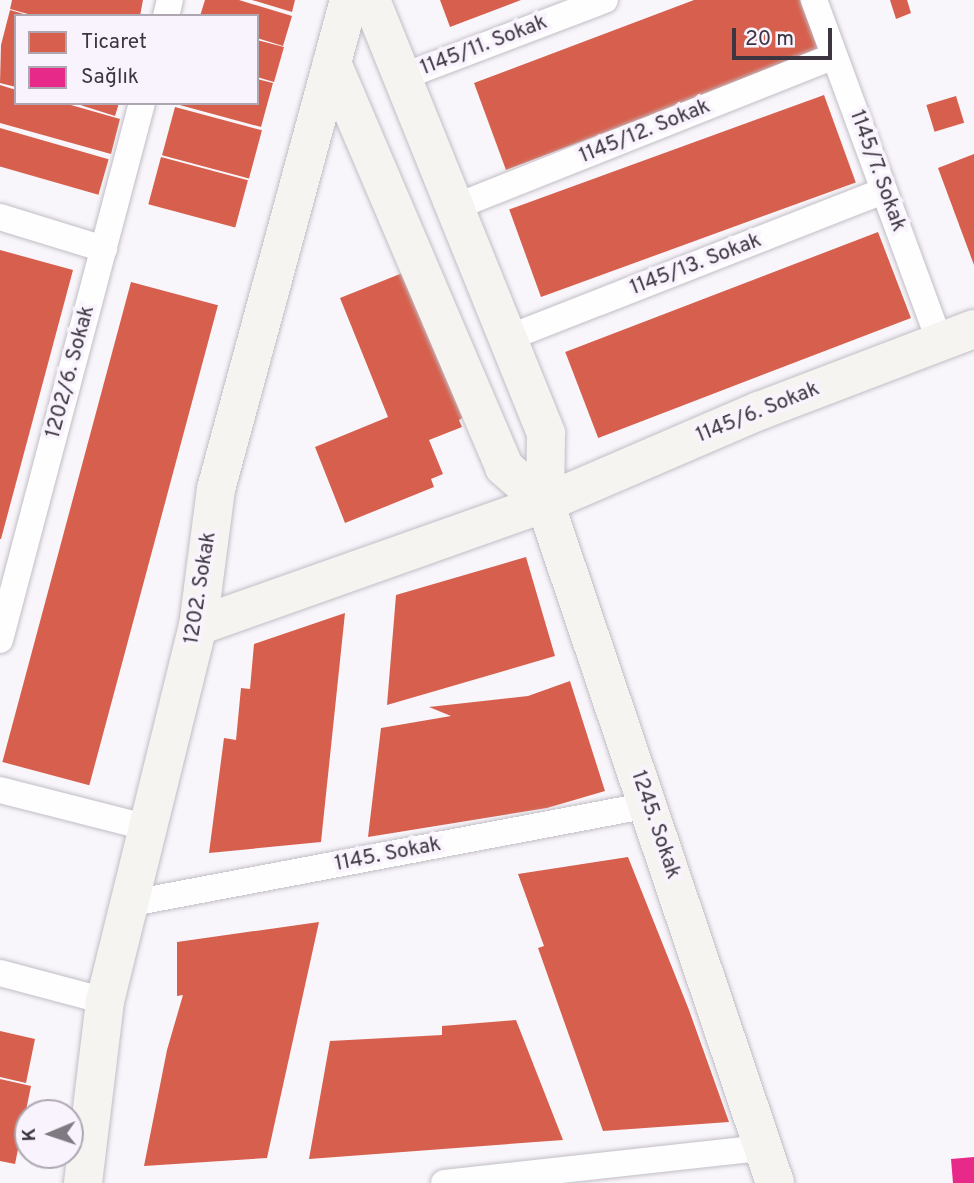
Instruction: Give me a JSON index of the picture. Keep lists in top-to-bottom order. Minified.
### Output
{"streets":{"street":["1145/11. Sokak","1145/12. Sokak","1145/7. Sokak","1145/13. Sokak","1202/6. Sokak","1145/6. Sokak","1202. Sokak","1245. Sokak","1145. Sokak"]},"crossings":[["1145/12. Sokak","1145/7. Sokak"],["1145/7. Sokak","1145/13. Sokak"],["1145/7. Sokak","1145/6. Sokak"],["1145/6. Sokak","1202. Sokak"],["1145/6. Sokak","1245. Sokak"],["1202. Sokak","1145. Sokak"],["1245. Sokak","1145. Sokak"]],"legend":["Ticaret","Sağlık"],"scale_bar":"20 m","north":"left"}
